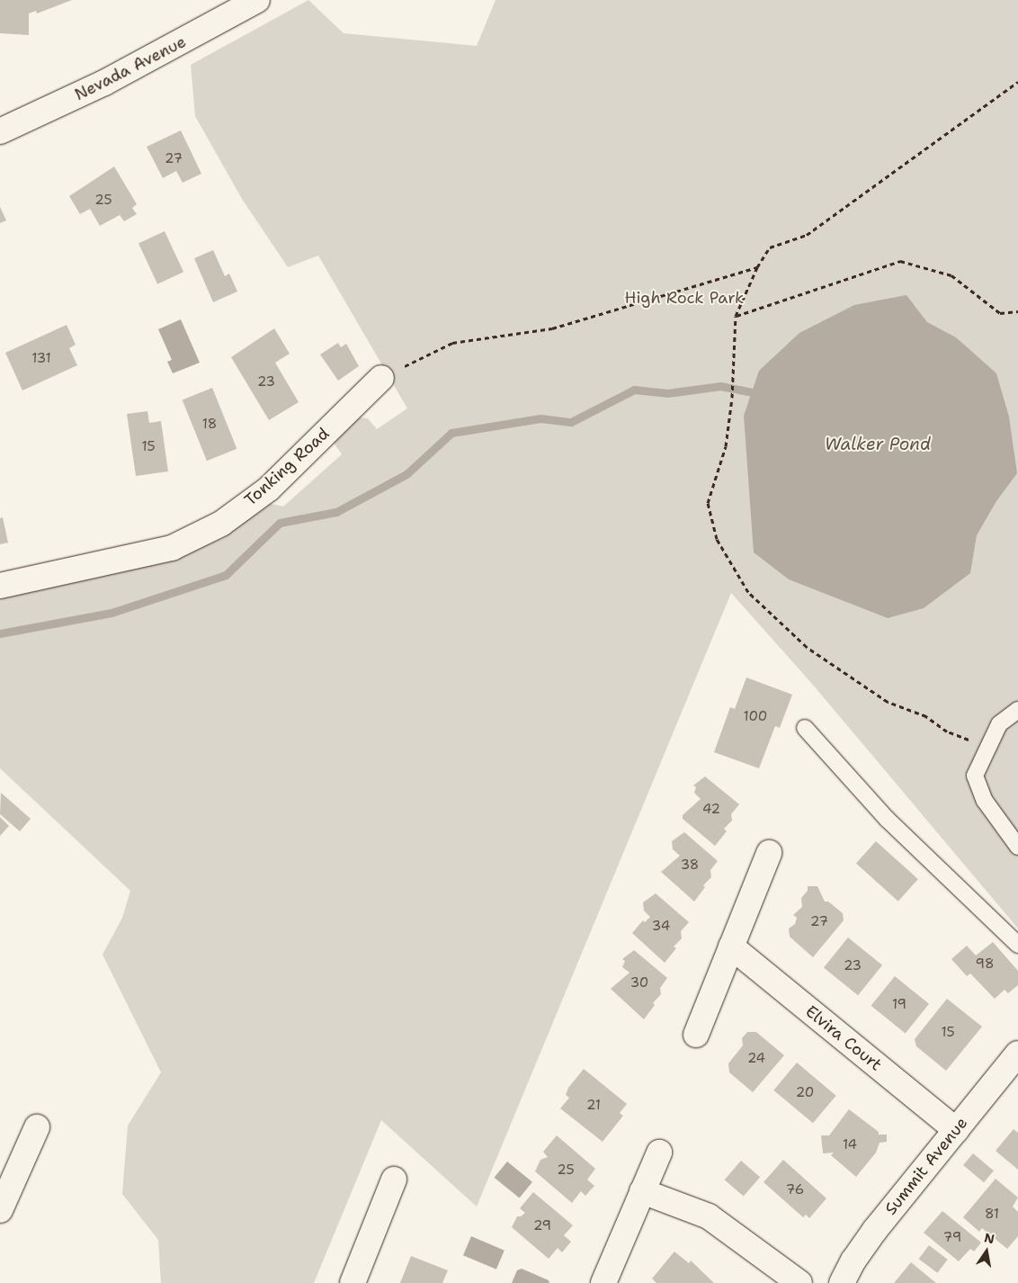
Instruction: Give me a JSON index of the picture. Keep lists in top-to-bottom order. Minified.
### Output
{"streets":{"street":["Nevada Avenue","Tonking Road","Elvira Court","Summit Avenue"]},"crossings":[["Elvira Court","Summit Avenue"]],"water":["Walker Pond"],"parks":["High Rock Park"],"house_numbers":["27","25","131","23","18","15","100","42","38","27","34","98","23","30","19","15","24","20","21","14","25","76","81","29","79"],"north":"top"}
